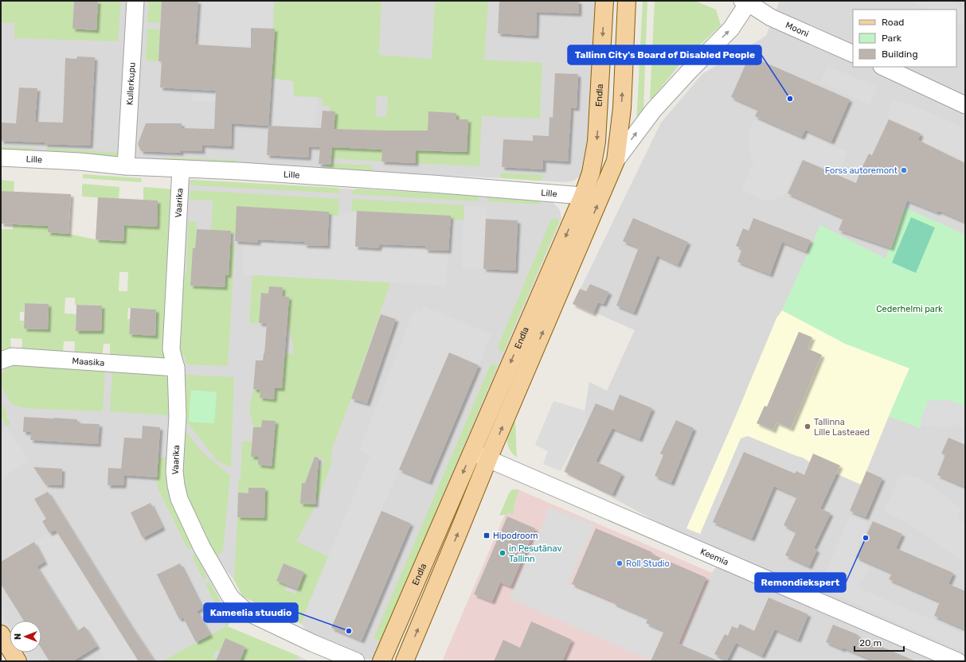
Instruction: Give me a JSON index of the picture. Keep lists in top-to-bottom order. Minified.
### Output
{"streets":{"main road":["Endla"],"street":["Mooni","Kullerkupu","Lille","Vaarika","Maasika","Keemia"]},"crossings":[["Kullerkupu","Lille"],["Endla","Lille"],["Endla","Keemia"],["Lille","Vaarika"],["Vaarika","Maasika"]],"parks":["Cederhelmi park"],"places":{"other":["Tallinn City's Board of Disabled People","Forss autoremont","Tallinna Lille Lasteaed","Remondiekspert","in Pesutänav Tallinn","Roll Studio","Kameelia stuudio"],"transit":["Hipodroom"]},"legend":["Road","Park","Building"],"scale_bar":"20 m","north":"left"}
